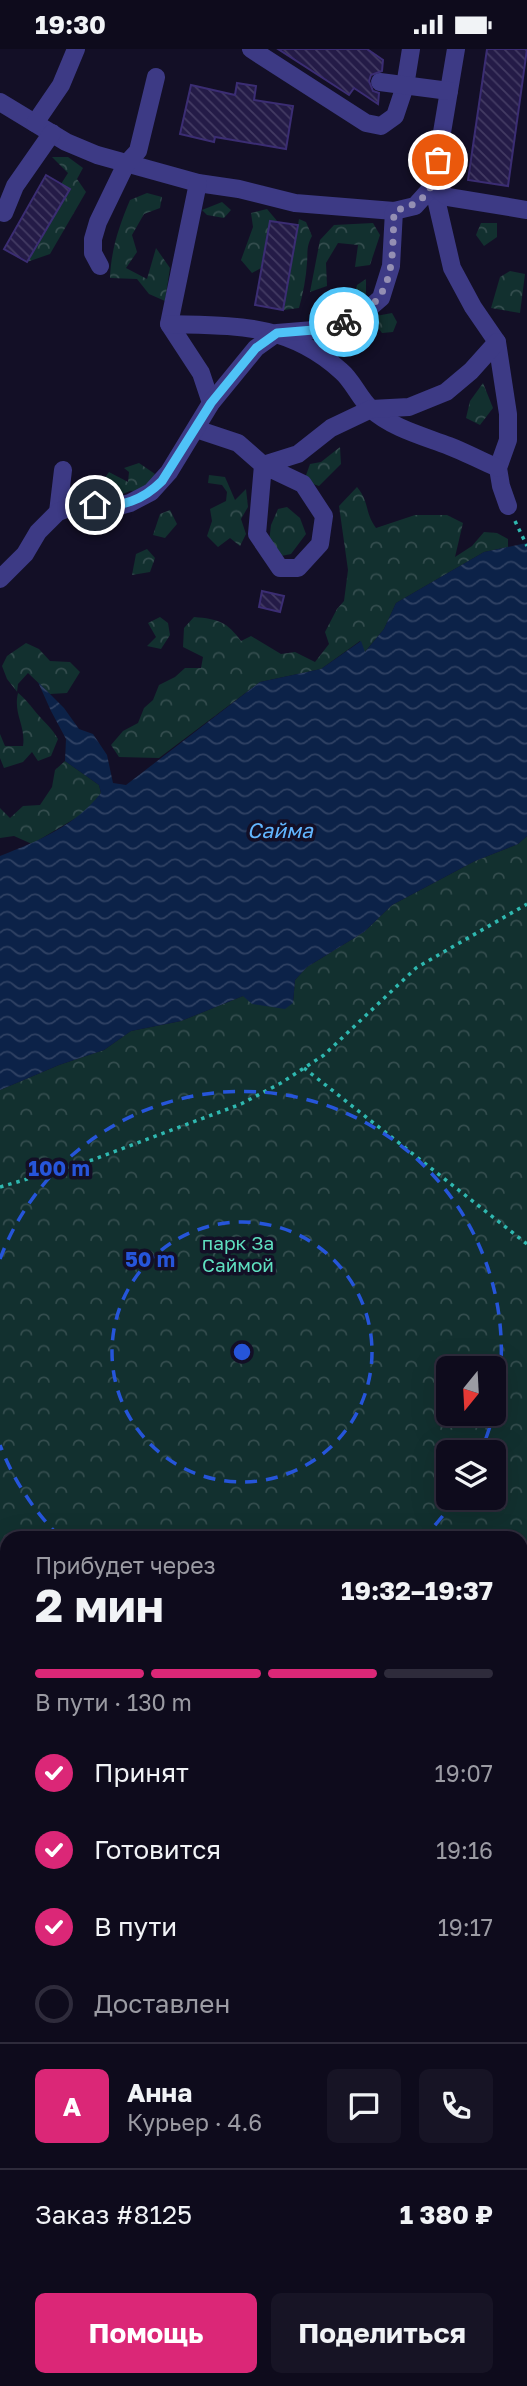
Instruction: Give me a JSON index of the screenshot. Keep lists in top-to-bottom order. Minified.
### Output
{"water":["Сайма"],"parks":["парк За Саймой"],"north":"bottom","page":{"status":"19:30","heading":["2 мин","Прибудет через","19:32–19:37"],"panel":["Анна","Курьер · 4.6","Заказ #8125","1 380 ₽"],"bar":"В пути · 130 m","list":[["Принят","19:07"],["Готовится","19:16"],["В пути","19:17"],"Доставлен"],"round":"А","buttons":["Помощь","Поделиться"]},"rings":["100 m","50 m"]}
